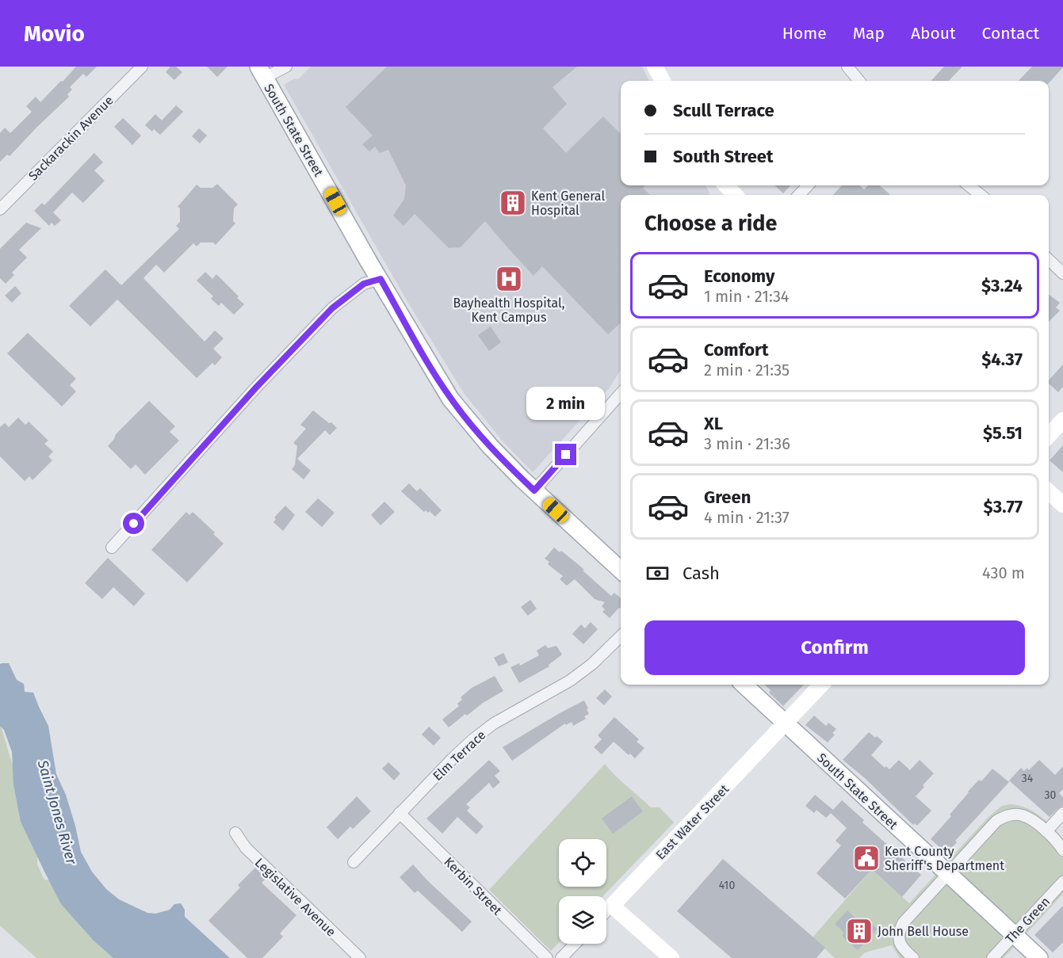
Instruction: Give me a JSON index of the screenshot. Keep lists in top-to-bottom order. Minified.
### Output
{"streets":{"main road":["South State Street"],"street":["Sackarackin Avenue","Elm Terrace","East Water Street","Kerbin Street","Legislative Avenue","The Green"]},"crossings":[["South State Street","East Water Street"],["South State Street","The Green"],["Elm Terrace","Kerbin Street"]],"water":["Saint Jones River"],"places":{"building":["Kent General Hospital","John Bell House"],"hospital":["Bayhealth Hospital, Kent Campus"],"public building":["Kent County Sheriff's Department"]},"house_numbers":["34","30","410"],"page":{"header":"Movio","nav":["Home","Map","About","Contact"],"banner":["Scull Terrace","South Street"],"heading":"Choose a ride","list":[{"name":"Economy","note":"1 min · 21:34","value":"$3.24"},{"name":"Comfort","note":"2 min · 21:35","value":"$4.37"},{"name":"XL","note":"3 min · 21:36","value":"$5.51"},{"name":"Green","note":"4 min · 21:37","value":"$3.77"}],"bubble":"2 min","pay":["Cash","430 m"],"buttons":"Confirm"}}
